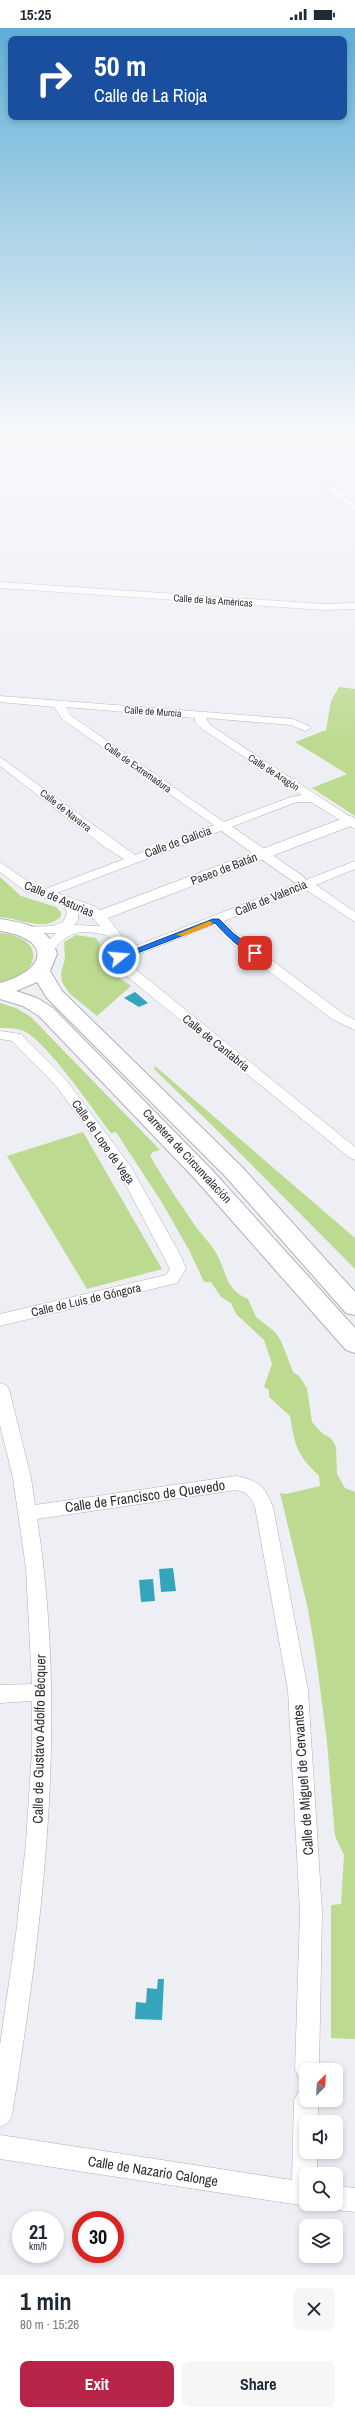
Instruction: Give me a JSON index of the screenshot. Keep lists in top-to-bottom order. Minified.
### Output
{"streets":{"main road":["Carretera de Circunvalación"],"street":["Calle de las Américas","Calle de Murcia","Calle de Extremadura","Calle de Aragón","Calle de Navarra","Calle de Galicia","Paseo de Batán","Calle de Valencia","Calle de Asturias","Calle de Cantabria","Calle de Lope de Vega","Calle de Luis de Góngora","Calle de Francisco de Quevedo","Calle de Gustavo Adolfo Bécquer","Calle de Miguel de Cervantes","Calle de Nazario Calonge"]},"crossings":[["Calle de Murcia","Calle de Extremadura"],["Calle de Murcia","Calle de Aragón"],["Calle de Extremadura","Calle de Galicia"],["Calle de Extremadura","Paseo de Batán"],["Calle de Extremadura","Calle de Valencia"],["Calle de Aragón","Calle de Galicia"],["Calle de Aragón","Paseo de Batán"],["Calle de Navarra","Calle de Galicia"],["Calle de Galicia","Calle de Asturias"],["Paseo de Batán","Calle de Asturias"],["Paseo de Batán","Calle de Cantabria"],["Calle de Valencia","Calle de Cantabria"],["Calle de Asturias","Calle de Cantabria"],["Calle de Lope de Vega","Calle de Luis de Góngora"],["Calle de Francisco de Quevedo","Calle de Gustavo Adolfo Bécquer"],["Calle de Francisco de Quevedo","Calle de Miguel de Cervantes"]],"north":"top right","page":{"status":"15:25","turn":["50 m","Calle de La Rioja"],"speed":"21 km/h","limit":"30","heading":["1 min","80 m · 15:26"],"buttons":["Exit","Share"]}}
